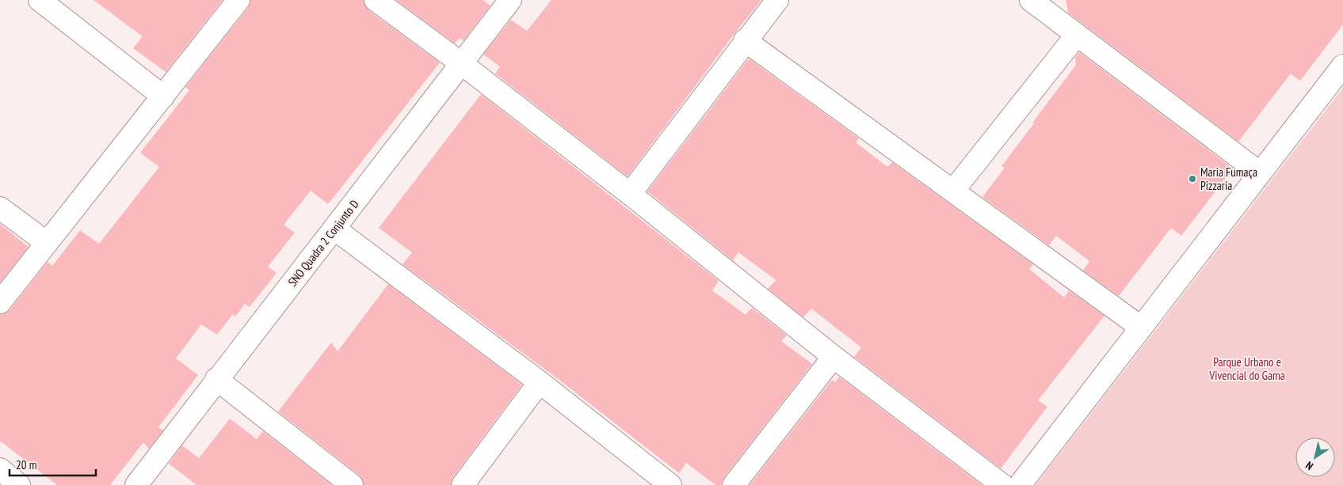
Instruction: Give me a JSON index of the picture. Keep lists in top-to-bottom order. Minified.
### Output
{"streets":{"street":["SNO Quadra 2 Conjunto D"]},"parks":["Parque Urbano e Vivencial do Gama"],"places":["Maria Fumaça Pizzaria"],"scale_bar":"20 m","north":"bottom left"}
